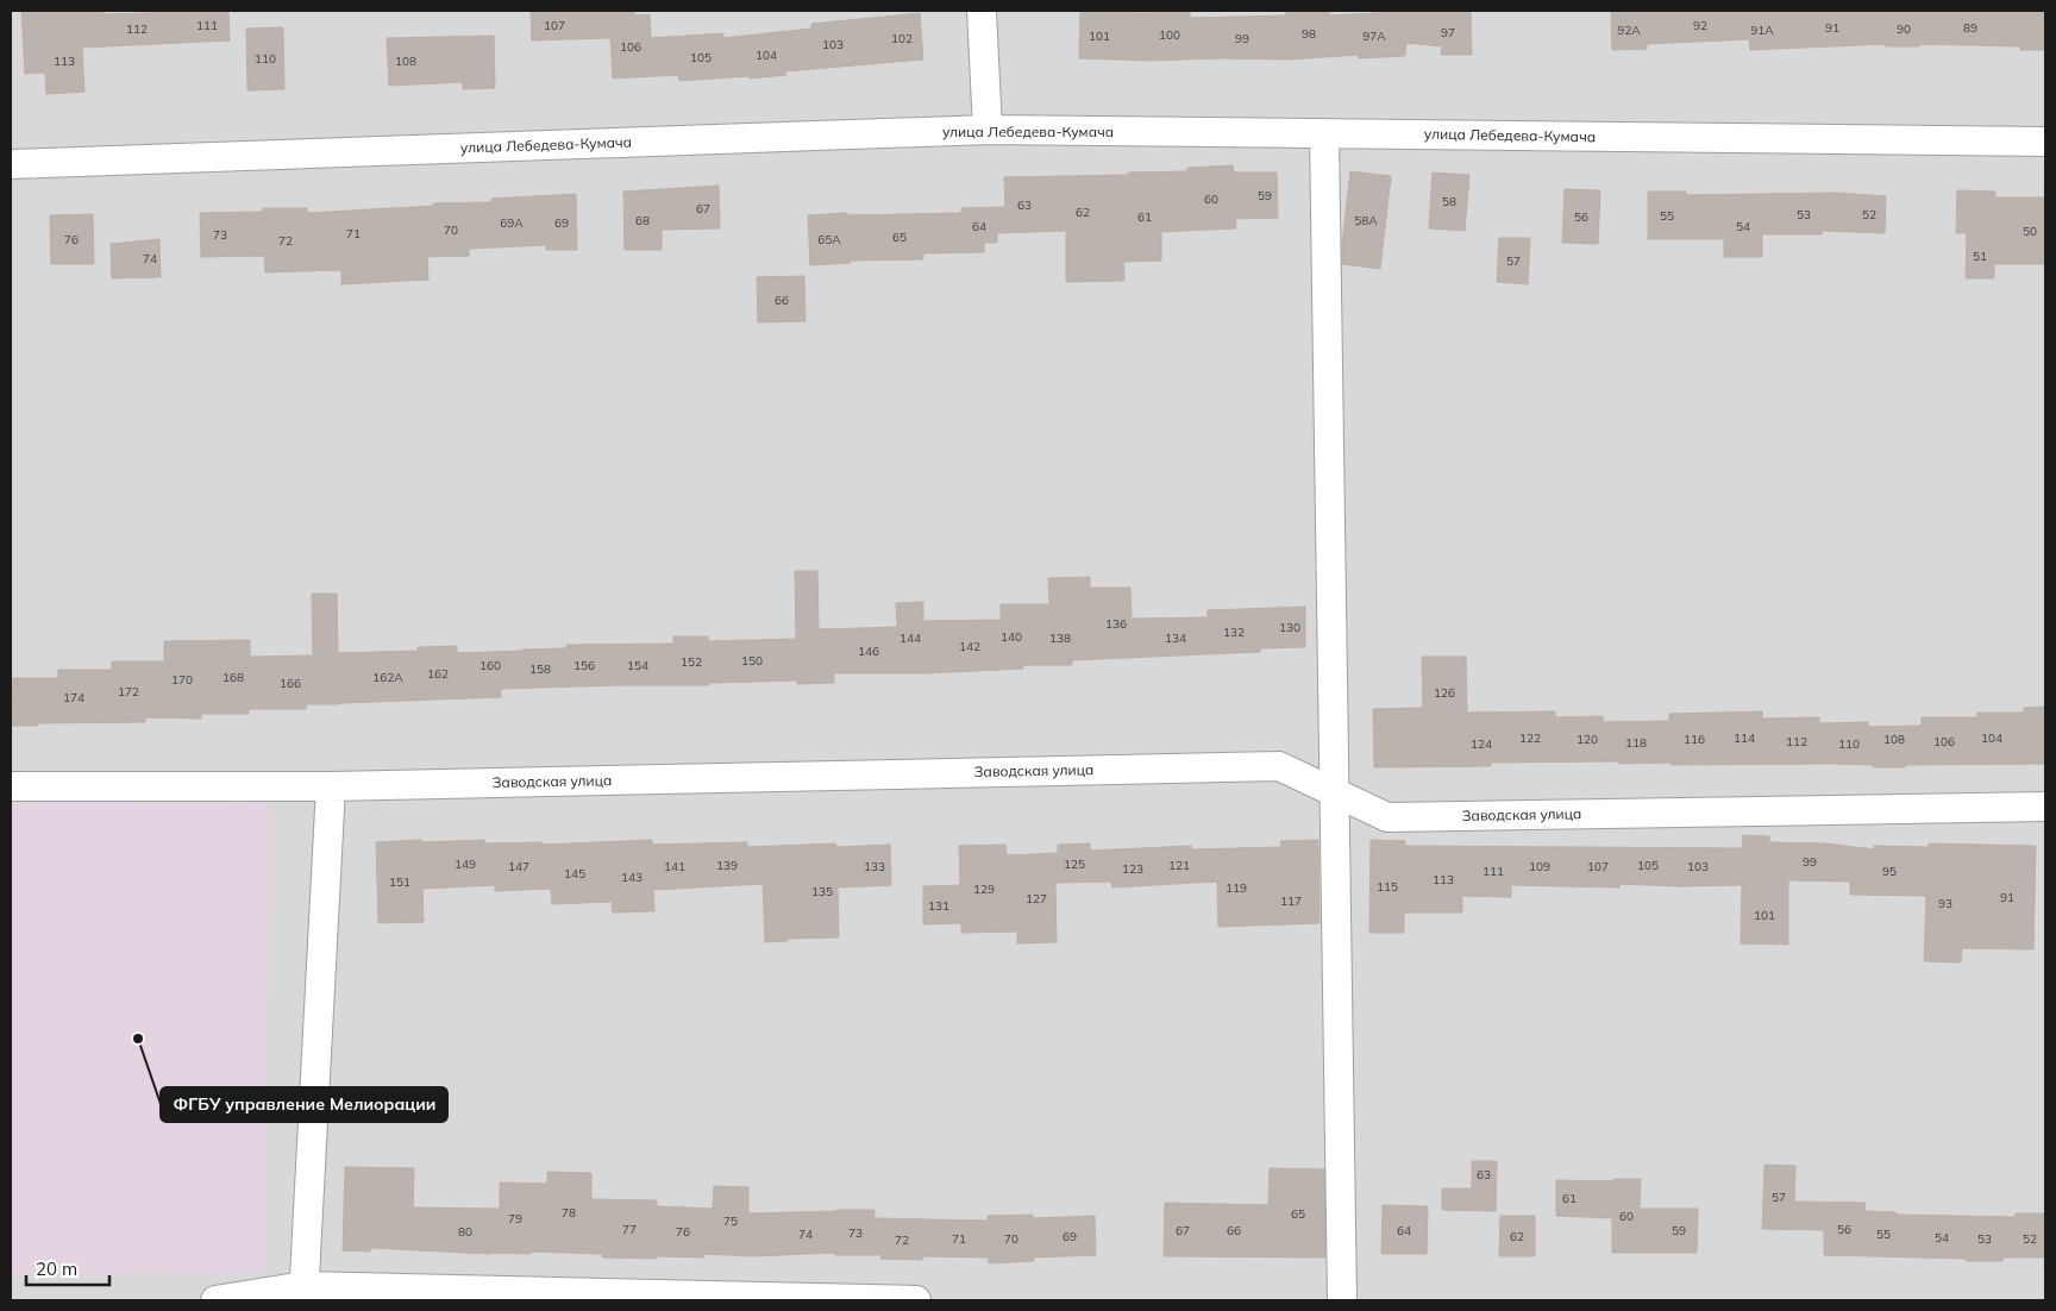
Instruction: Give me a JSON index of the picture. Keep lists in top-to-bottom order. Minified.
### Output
{"streets":{"street":["улица Лебедева-Кумача","Заводская улица"]},"places":["ФГБУ управление Мелиорации"],"house_numbers":["111","107","92","91","89","112","90","92А","91А","97","98","100","101","97А","102","99","103","106","104","105","110","113","108","59","60","58","63","67","62","53","52","55","61","56","68","58А","69А","69","64","54","70","50","71","73","65","76","65А","72","51","74","57","66","136","130","132","140","144","138","134","142","146","150","152","160","156","154","158","162","168","162А","170","166","172","126","174","122","114","104","120","116","108","112","106","118","124","110","99","149","125","139","121","105","147","141","133","109","107","103","123","111","95","145","143","113","151","115","119","129","135","91","127","117","93","131","101","63","57","61","78","65","60","79","75","77","56","67","66","64","59","80","76","73","74","55","69","62","54","71","70","53","52","72"],"scale_bar":"20 m"}
